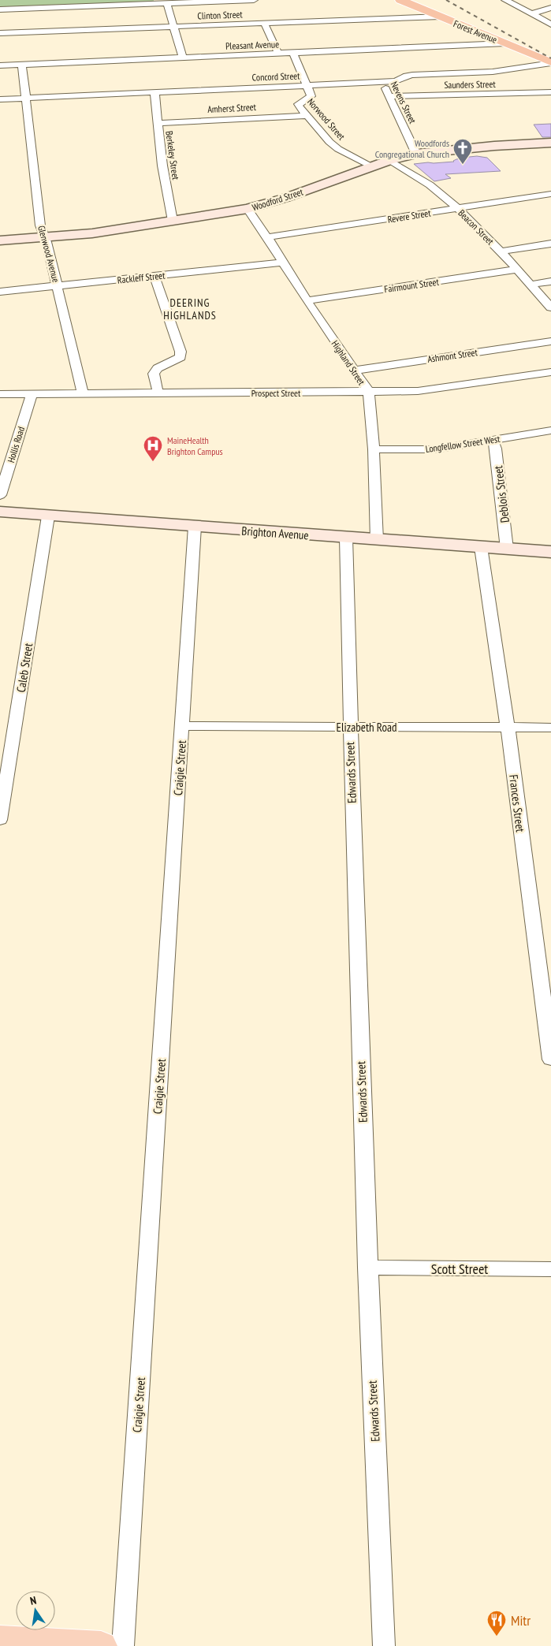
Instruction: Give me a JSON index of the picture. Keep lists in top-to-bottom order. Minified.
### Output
{"streets":{"highway":["Forest Avenue"],"main road":["Woodford Street","Brighton Avenue"],"street":["Clinton Street","Pleasant Avenue","Concord Street","Saunders Street","Nevens Street","Amherst Street","Norwood Street","Berkeley Street","Revere Street","Beacon Street","Glenwood Avenue","Rackleff Street","Fairmount Street","Ashmont Street","Highland Street","Prospect Street","Longfellow Street West","Hollis Road","Deblois Street","Caleb Street","Elizabeth Road","Craigie Street","Edwards Street","Frances Street","Scott Street"]},"crossings":[["Clinton Street","Forest Avenue"],["Forest Avenue","Pleasant Avenue"],["Forest Avenue","Concord Street"],["Pleasant Avenue","Norwood Street"],["Pleasant Avenue","Glenwood Avenue"],["Concord Street","Nevens Street"],["Concord Street","Norwood Street"],["Concord Street","Berkeley Street"],["Concord Street","Glenwood Avenue"],["Saunders Street","Nevens Street"],["Nevens Street","Woodford Street"],["Amherst Street","Norwood Street"],["Amherst Street","Berkeley Street"],["Norwood Street","Woodford Street"],["Berkeley Street","Woodford Street"],["Woodford Street","Beacon Street"],["Woodford Street","Glenwood Avenue"],["Woodford Street","Highland Street"],["Revere Street","Beacon Street"],["Revere Street","Highland Street"],["Beacon Street","Fairmount Street"],["Glenwood Avenue","Rackleff Street"],["Glenwood Avenue","Prospect Street"],["Rackleff Street","Highland Street"],["Fairmount Street","Highland Street"],["Ashmont Street","Highland Street"],["Highland Street","Prospect Street"],["Highland Street","Longfellow Street West"],["Highland Street","Brighton Avenue"],["Prospect Street","Hollis Road"],["Longfellow Street West","Deblois Street"],["Deblois Street","Brighton Avenue"],["Brighton Avenue","Caleb Street"],["Brighton Avenue","Craigie Street"],["Brighton Avenue","Edwards Street"],["Brighton Avenue","Frances Street"],["Elizabeth Road","Craigie Street"],["Elizabeth Road","Edwards Street"],["Elizabeth Road","Frances Street"],["Edwards Street","Scott Street"]],"districts":["DEERING HIGHLANDS"],"places":{"church":["Woodfords Congregational Church"],"hospital":["MaineHealth Brighton Campus"],"restaurant":["Mitr"]},"north":"top"}
